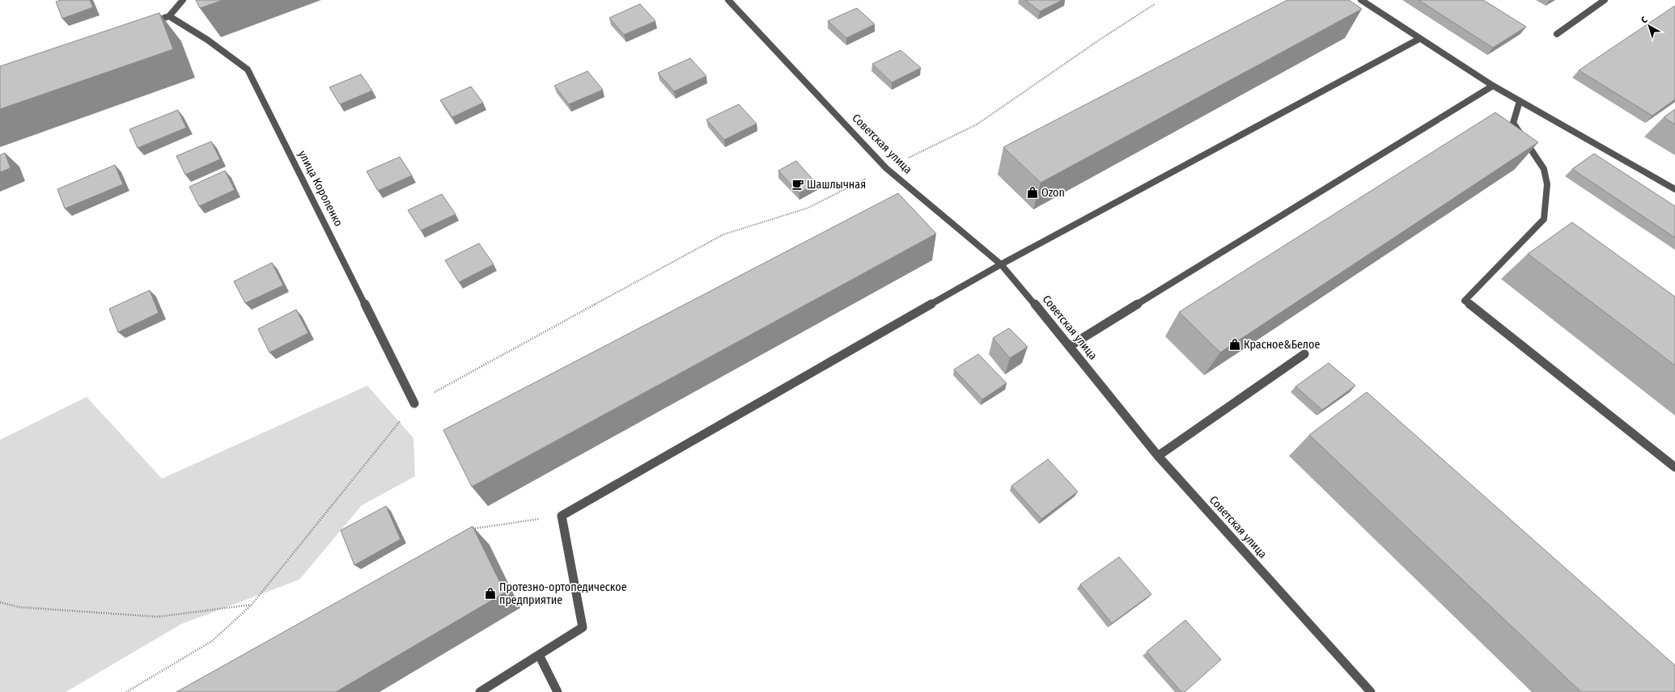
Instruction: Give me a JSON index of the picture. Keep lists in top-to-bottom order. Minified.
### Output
{"streets":{"street":["Советская улица","улица Короленко"]},"places":{"cafe":["Шашлычная"],"shop":["Ozon","Красное&Белое","Протезно-ортопедическое предприятие"]},"north":"top left"}
